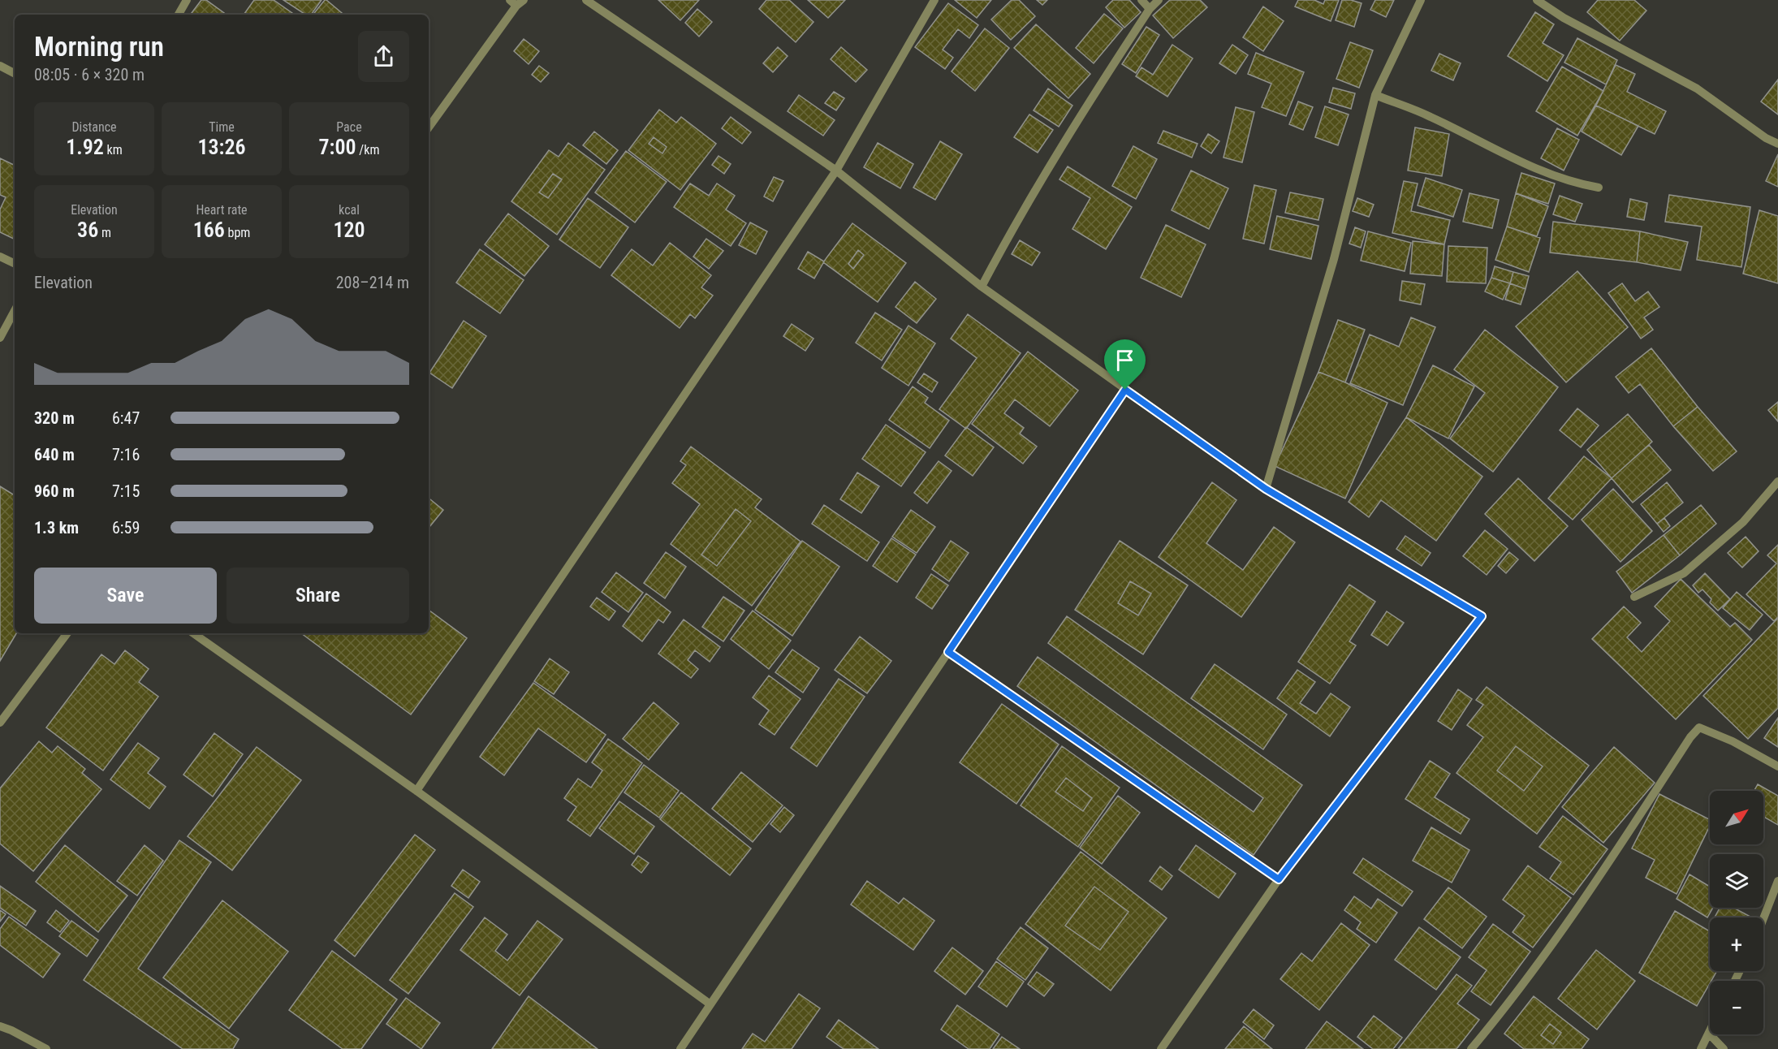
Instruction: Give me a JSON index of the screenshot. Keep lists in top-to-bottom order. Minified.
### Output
{"north":"top right","page":{"heading":["Morning run","08:05 · 6 × 320 m"],"stats":[["Distance","1.92 km"],["Time","13:26"],["Pace","7:00 /km"],["Elevation","36 m"],["Heart rate","166 bpm"],["kcal","120"]],"chart":["Elevation","208–214 m"],"list":[{"name":"320 m","note":"6:47"},{"name":"640 m","note":"7:16"},{"name":"960 m","note":"7:15"},{"name":"1.3 km","note":"6:59"}],"buttons":["Save","Share"],"map_buttons":["+","−"]}}
